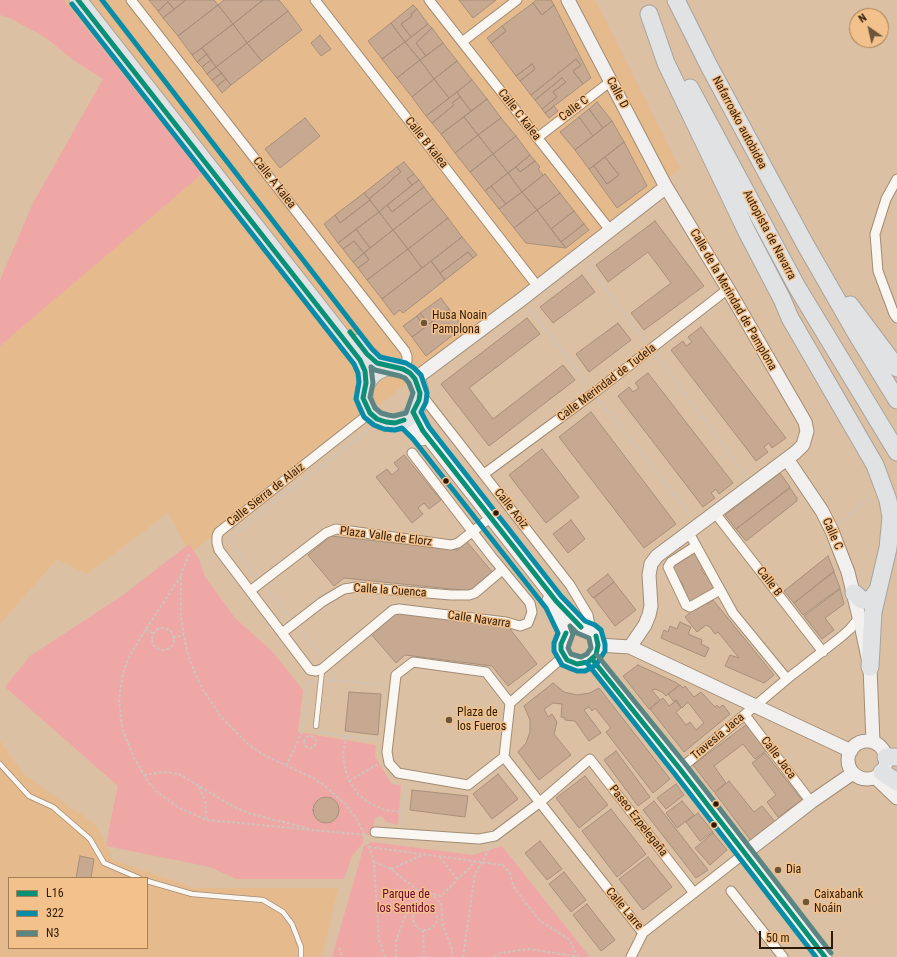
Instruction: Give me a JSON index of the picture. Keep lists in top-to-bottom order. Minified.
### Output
{"streets":{"highway":["Nafarroako autobidea","Autopista de Navarra"],"street":["Calle D","Calle C","Calle C kalea","Calle B kalea","Calle A kalea","Calle de la Merindad de Pamplona","Calle Merindad de Tudela","Calle Sierra de Alaiz","Calle Aoiz","Plaza Valle de Elorz","Calle B","Calle la Cuenca","Calle Navarra","Travesía Jaca","Calle Jaca","Paseo Ezpelegaña","Calle Larre"]},"crossings":[["Calle D","Calle C"],["Calle D","Calle de la Merindad de Pamplona"],["Calle C","Calle C kalea"],["Calle C","Calle de la Merindad de Pamplona"],["Calle A kalea","Calle Sierra de Alaiz"],["Calle A kalea","Calle Aoiz"],["Calle de la Merindad de Pamplona","Calle Merindad de Tudela"],["Calle de la Merindad de Pamplona","Calle B"],["Calle Merindad de Tudela","Calle Aoiz"],["Calle Sierra de Alaiz","Calle Aoiz"],["Calle Sierra de Alaiz","Plaza Valle de Elorz"],["Calle Sierra de Alaiz","Calle la Cuenca"],["Calle Sierra de Alaiz","Calle Navarra"],["Plaza Valle de Elorz","Calle Navarra"],["Calle la Cuenca","Calle Navarra"],["Travesía Jaca","Calle Jaca"],["Paseo Ezpelegaña","Calle Larre"]],"parks":["Parque de los Sentidos"],"places":["Husa Noain Pamplona","Plaza de los Fueros","Dia","Caixabank Noáin"],"lines":["transit line L16","transit line 322","transit line N3"],"legend":["L16","322","N3"],"scale_bar":"50 m","north":"top left"}
